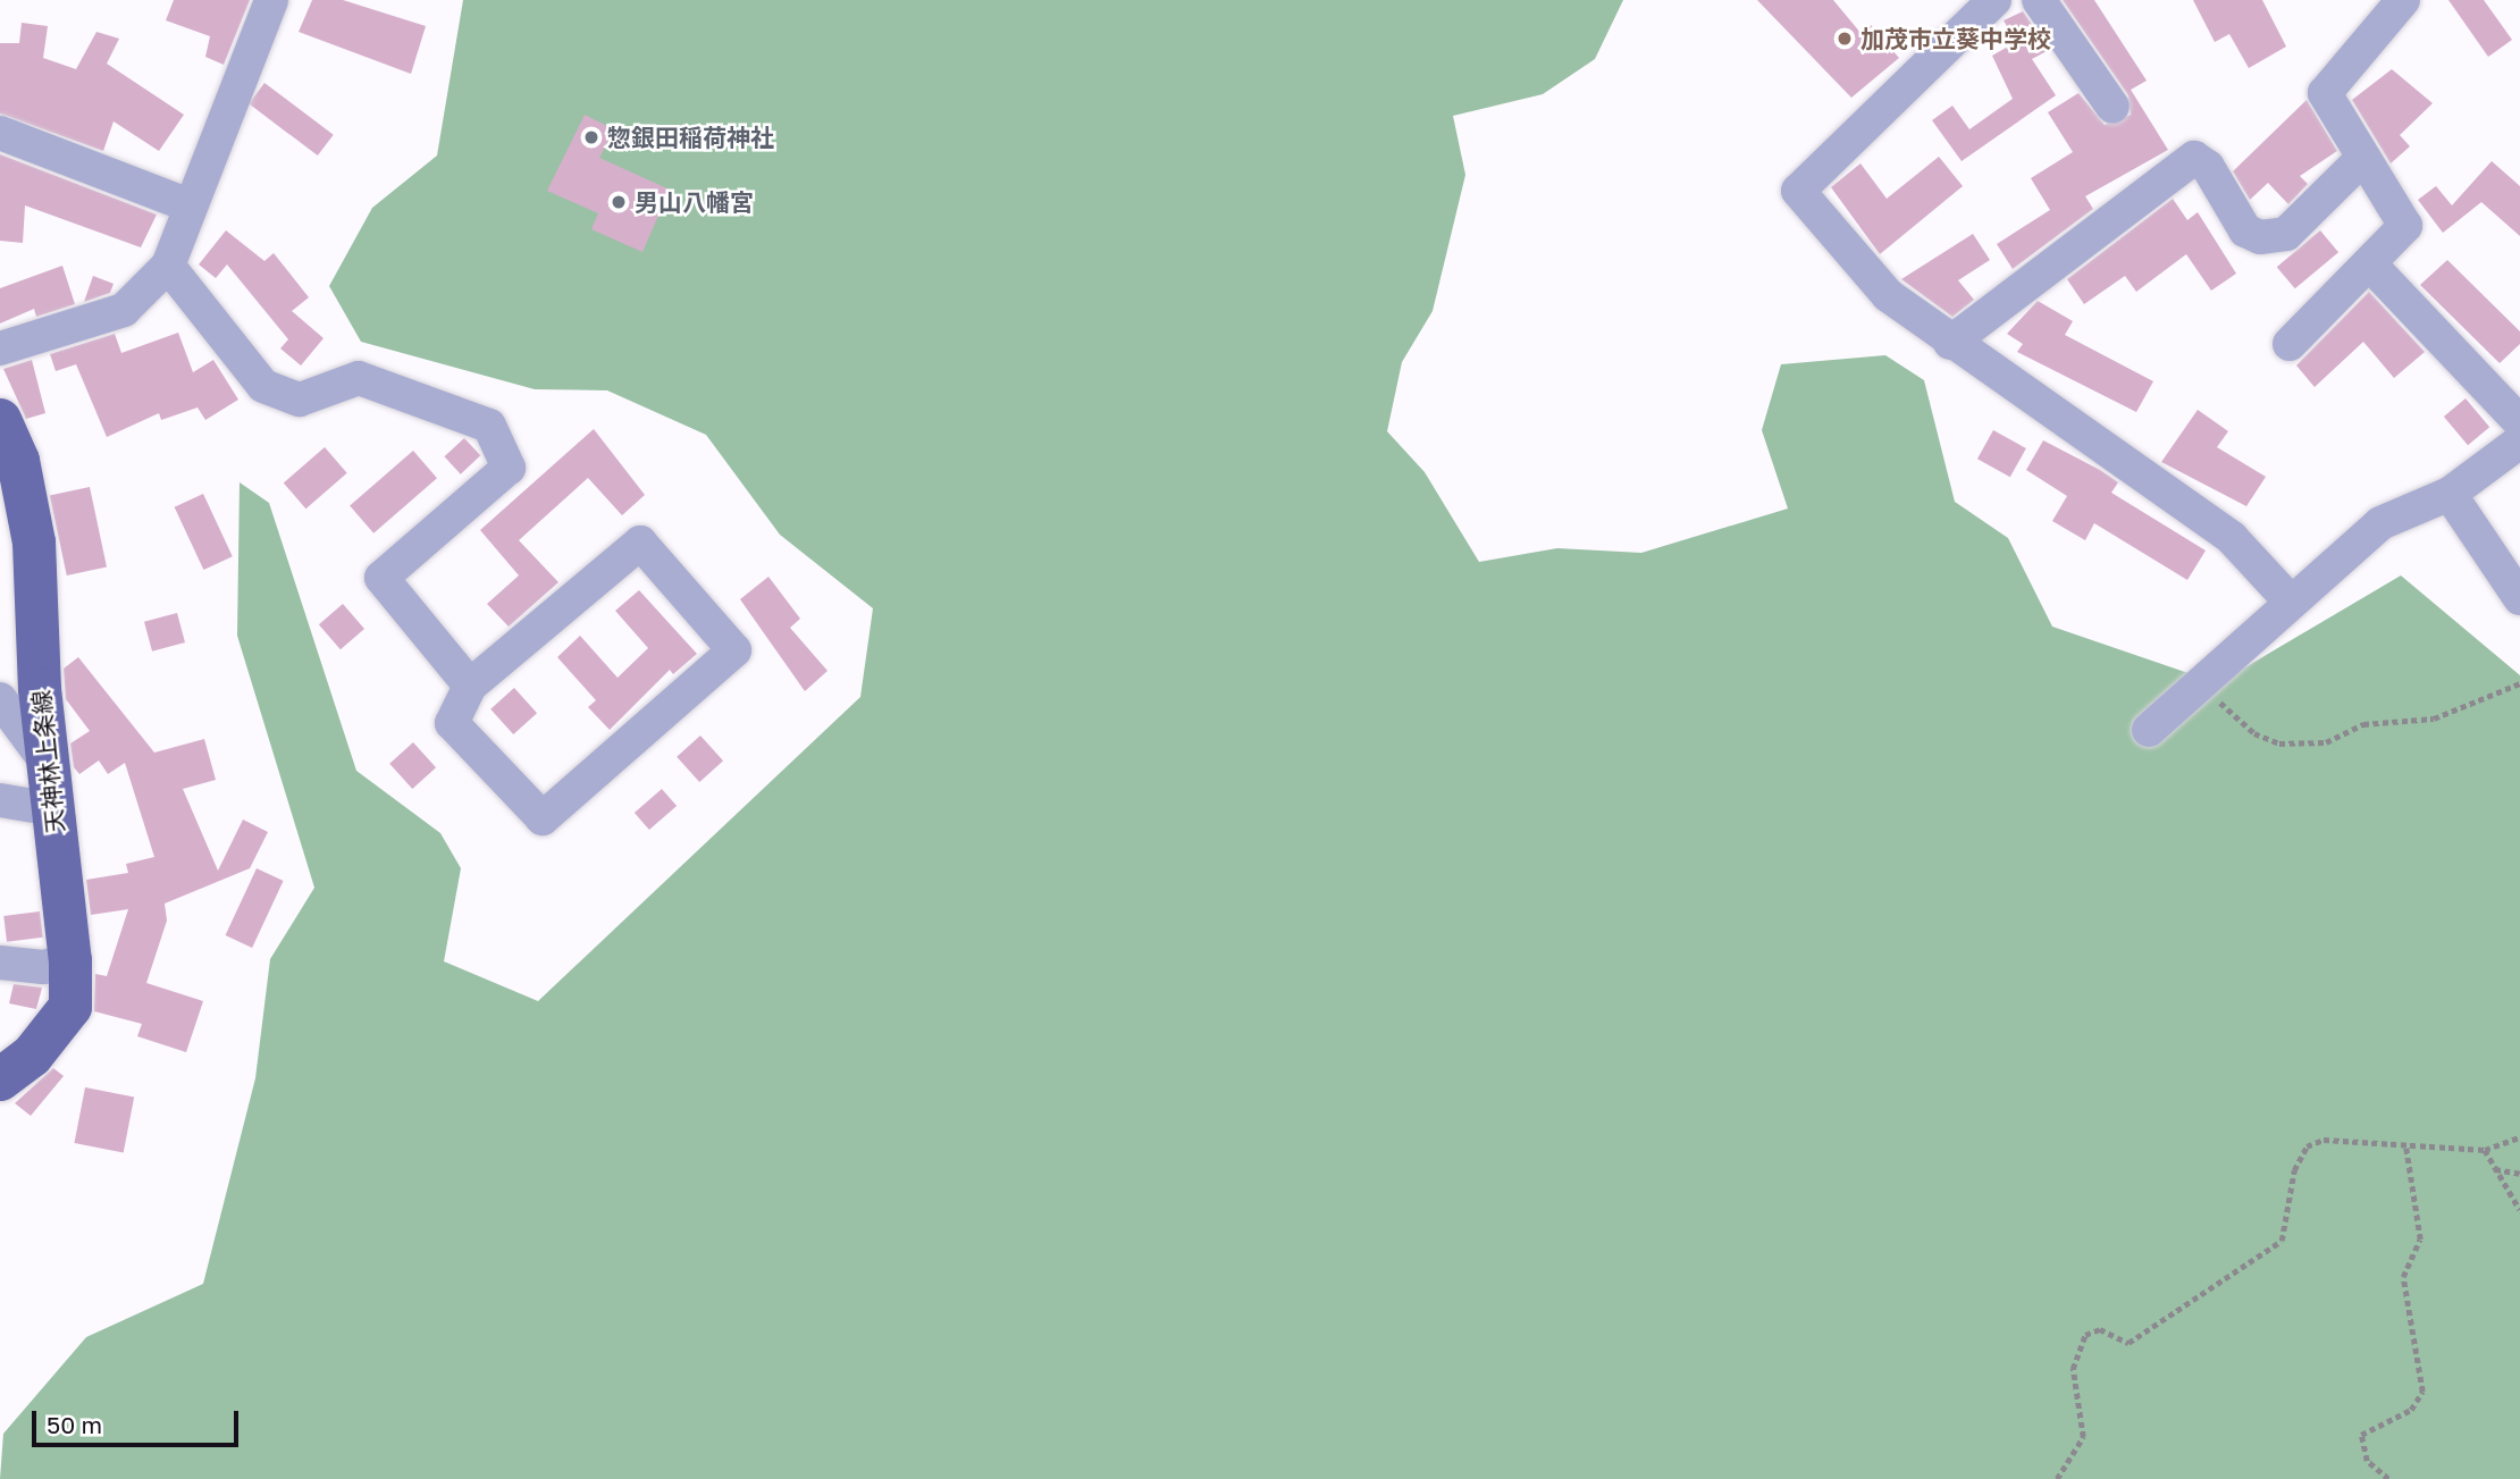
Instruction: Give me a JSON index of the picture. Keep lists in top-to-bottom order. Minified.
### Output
{"streets":{"main road":["天神林上条線"]},"places":["加茂市立葵中学校","惣銀田稲荷神社","男山八幡宮"],"scale_bar":"50 m"}
